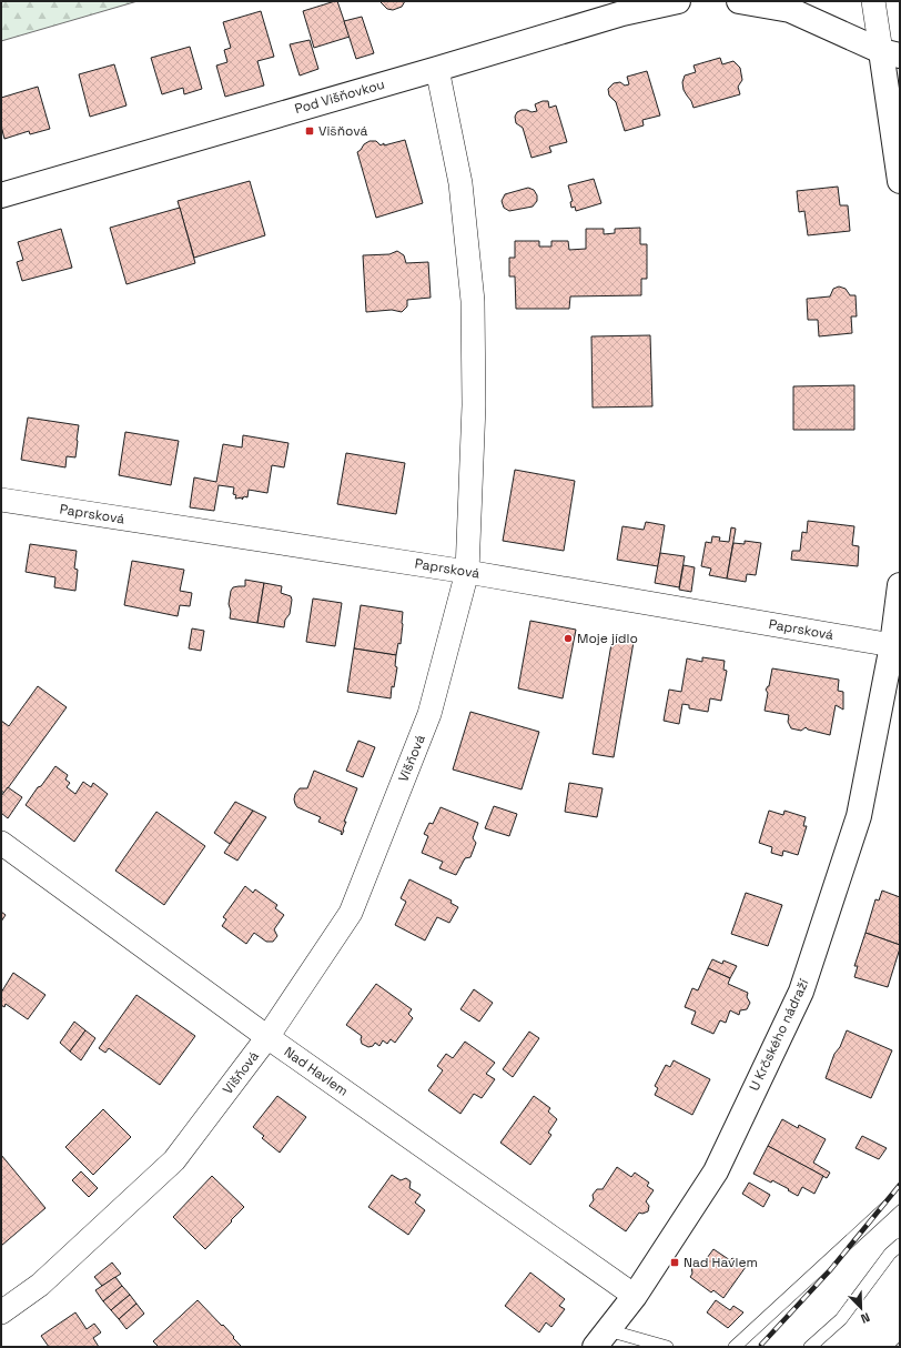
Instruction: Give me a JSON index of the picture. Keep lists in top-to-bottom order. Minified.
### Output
{"streets":{"street":["Pod Višňovkou","Paprsková","Višňová","U Krčského nádraží","Nad Havlem"]},"crossings":[["Pod Višňovkou","Višňová"],["Paprsková","Višňová"],["Paprsková","U Krčského nádraží"],["Višňová","Nad Havlem"],["U Krčského nádraží","Nad Havlem"]],"places":{"transit":["Višňová","Nad Havlem"],"other":["Moje jídlo"]},"north":"bottom right"}
